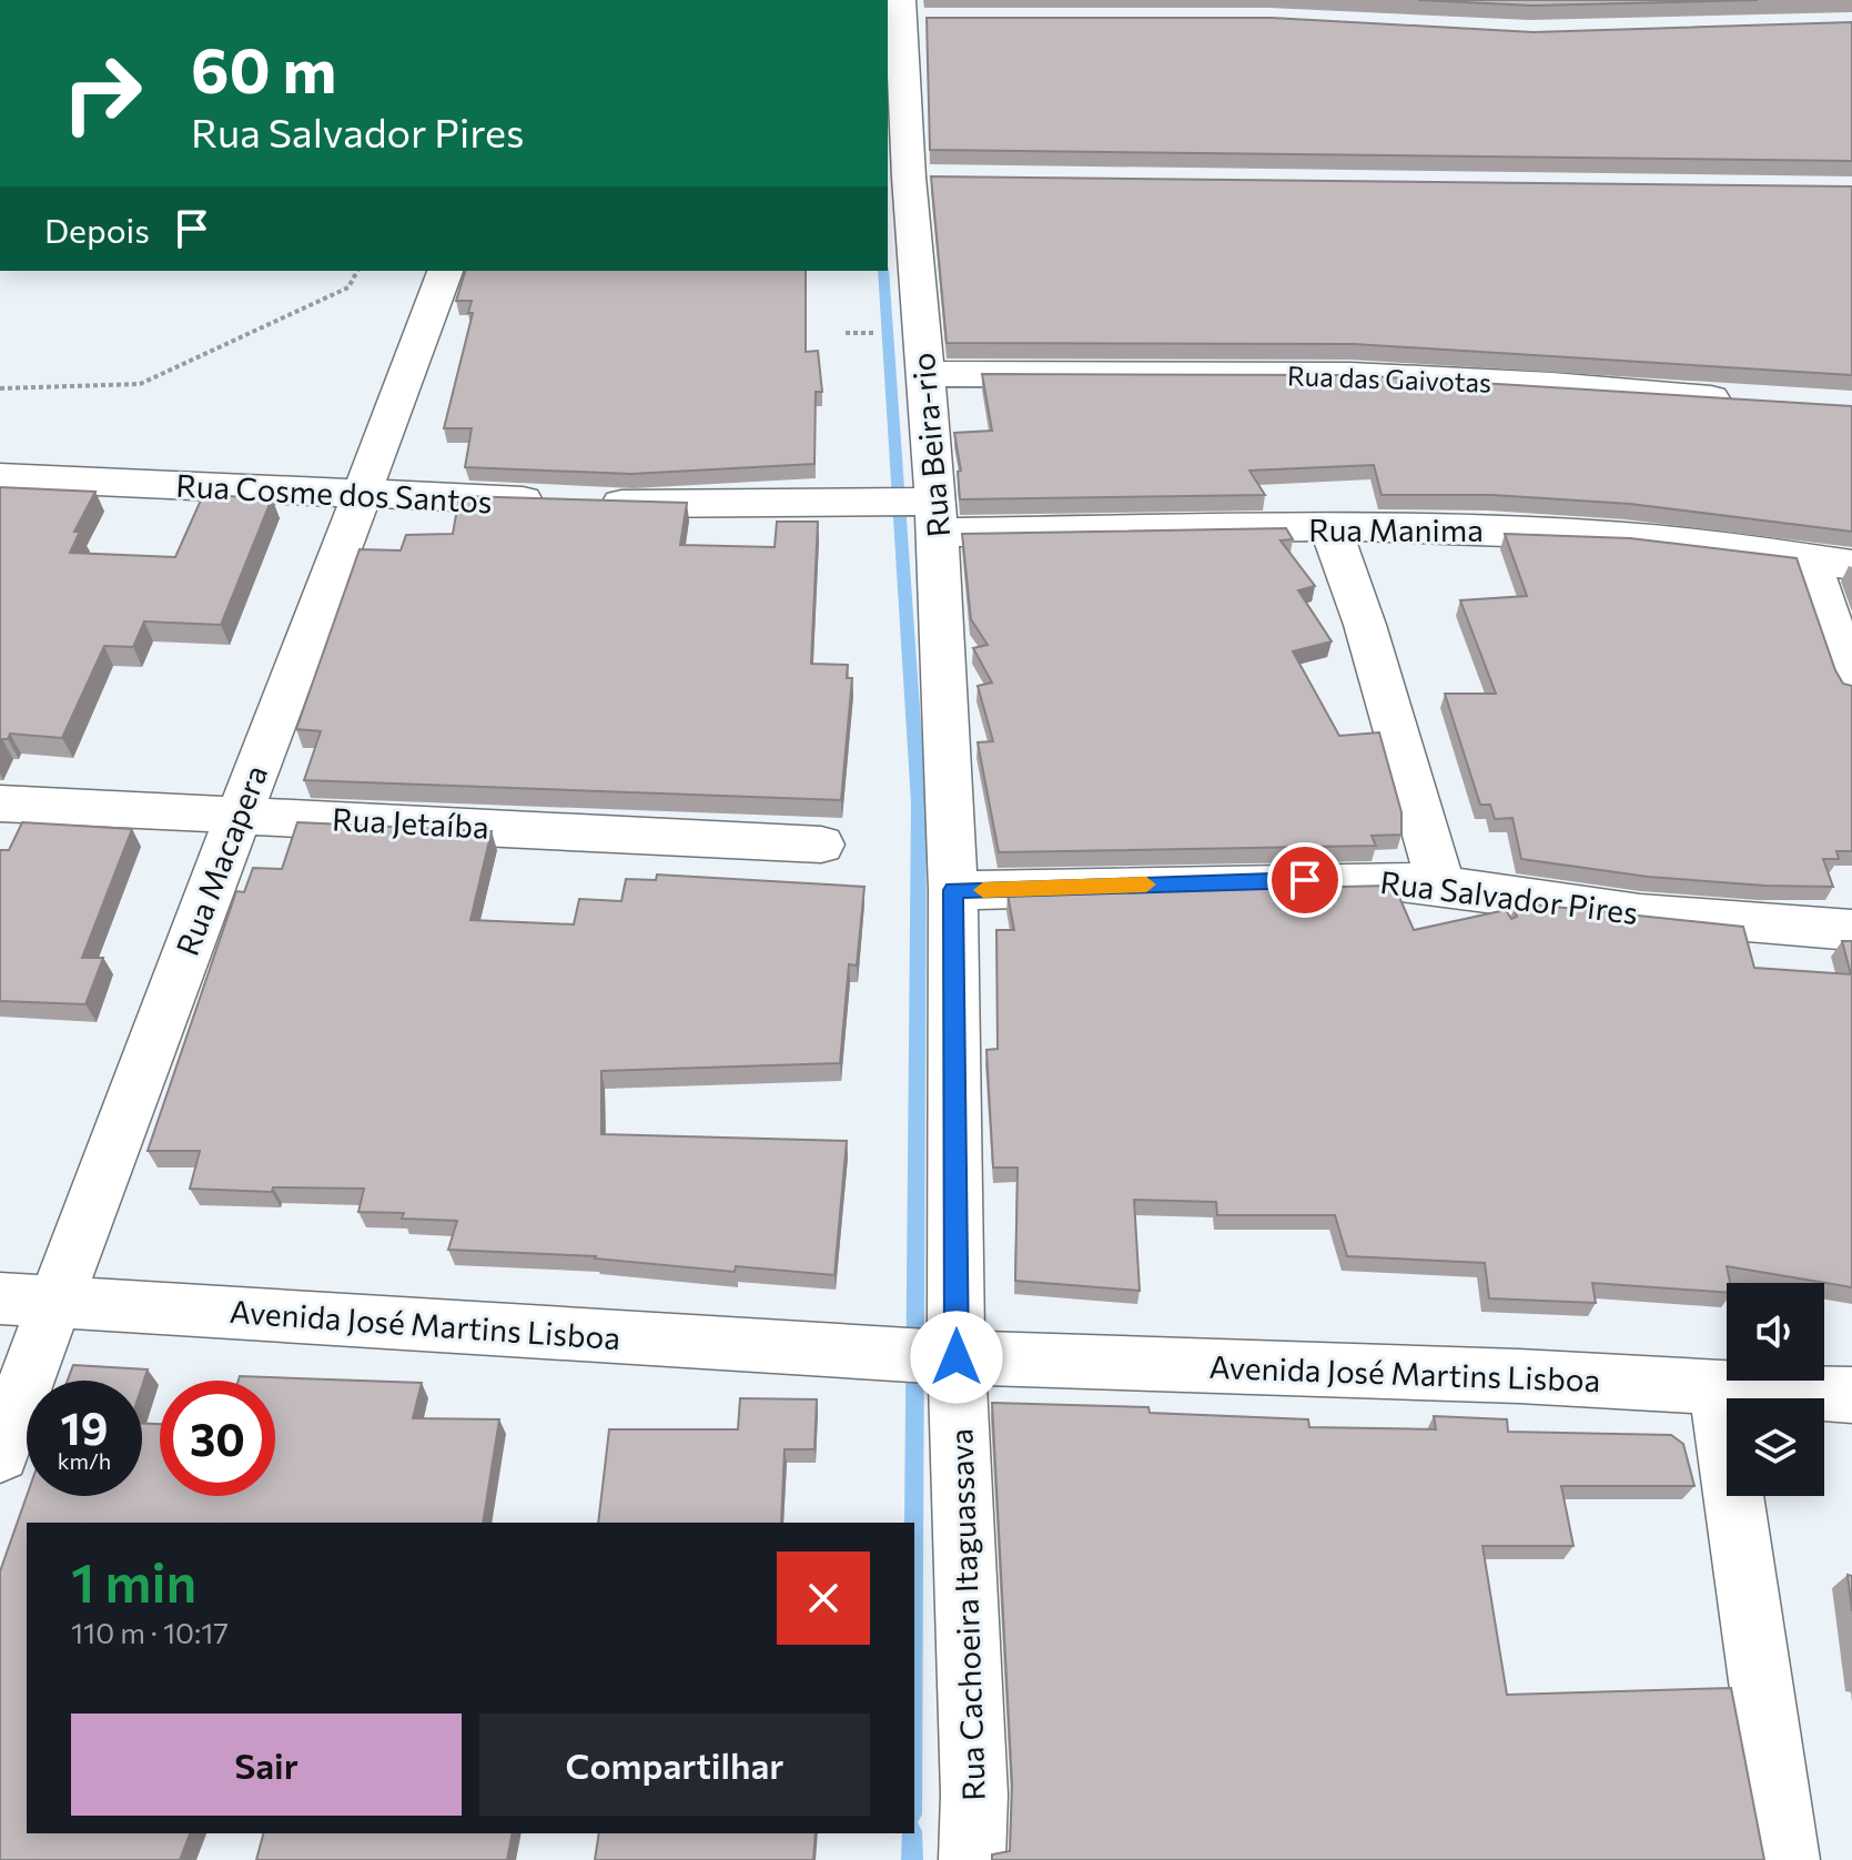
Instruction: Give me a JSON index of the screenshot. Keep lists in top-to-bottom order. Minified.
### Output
{"streets":{"street":["Rua das Gaivotas","Rua Beira-rio","Rua Cosme dos Santos","Rua Manima","Rua Jetaíba","Rua Macapera","Rua Salvador Pires","Avenida José Martins Lisboa","Rua Cachoeira Itaguassava"]},"crossings":[["Rua das Gaivotas","Rua Beira-rio"],["Rua Beira-rio","Rua Cosme dos Santos"],["Rua Beira-rio","Rua Manima"],["Rua Beira-rio","Rua Salvador Pires"],["Rua Beira-rio","Rua Cachoeira Itaguassava"],["Rua Cosme dos Santos","Rua Manima"],["Rua Cosme dos Santos","Rua Macapera"],["Rua Jetaíba","Rua Macapera"],["Rua Macapera","Avenida José Martins Lisboa"],["Rua Salvador Pires","Rua Cachoeira Itaguassava"],["Avenida José Martins Lisboa","Rua Cachoeira Itaguassava"]],"page":{"turn":["60 m","Rua Salvador Pires"],"then":"Depois","speed":"19 km/h","limit":"30","heading":["1 min","110 m · 10:17"],"buttons":["Sair","Compartilhar"]}}
